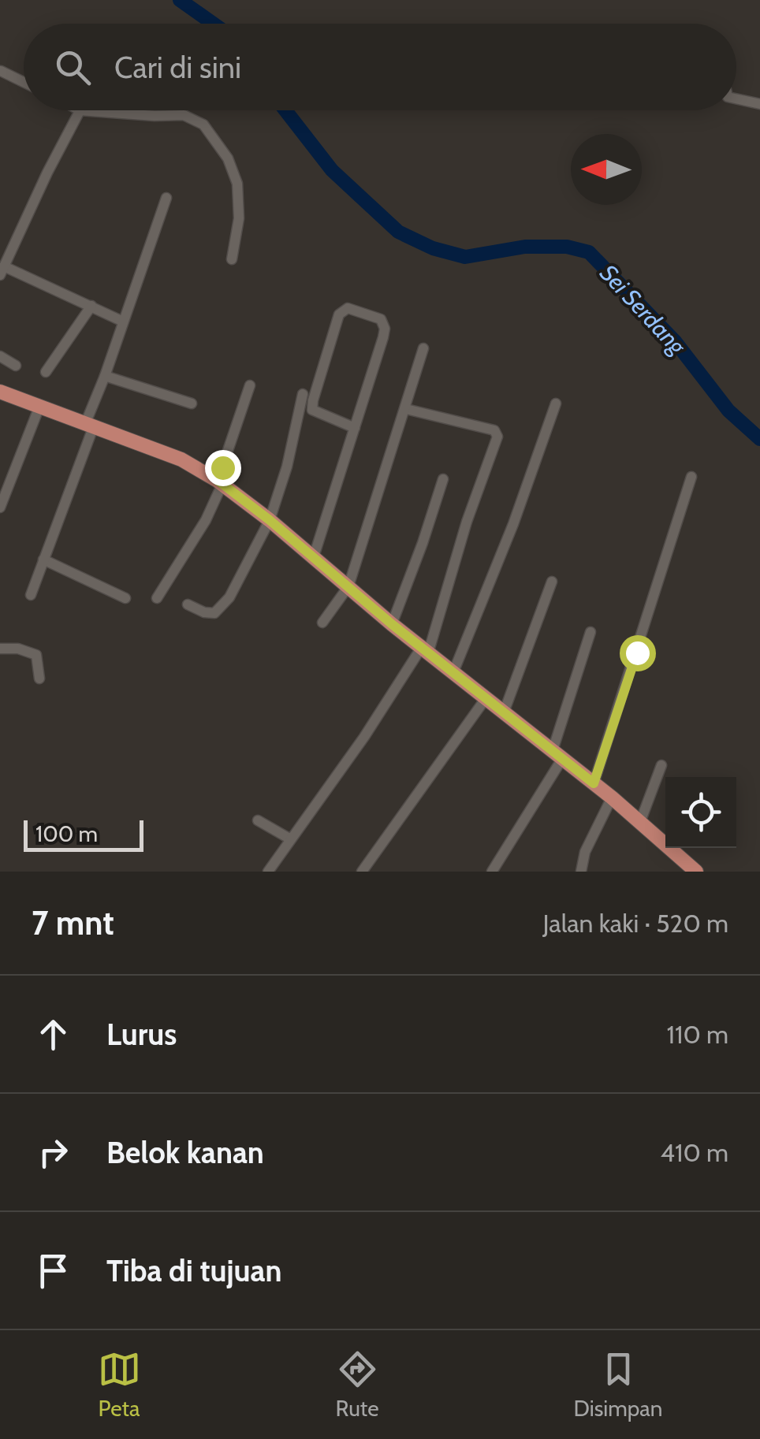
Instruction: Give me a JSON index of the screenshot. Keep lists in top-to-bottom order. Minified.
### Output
{"water":["Sei Serdang"],"scale_bar":"100 m","north":"left","page":{"search":"Cari di sini","scale":"100 m","heading":["7 mnt","Jalan kaki · 520 m"],"list":[["Lurus","110 m"],["Belok kanan","410 m"],"Tiba di tujuan"],"nav":["Peta","Rute","Disimpan"]}}
